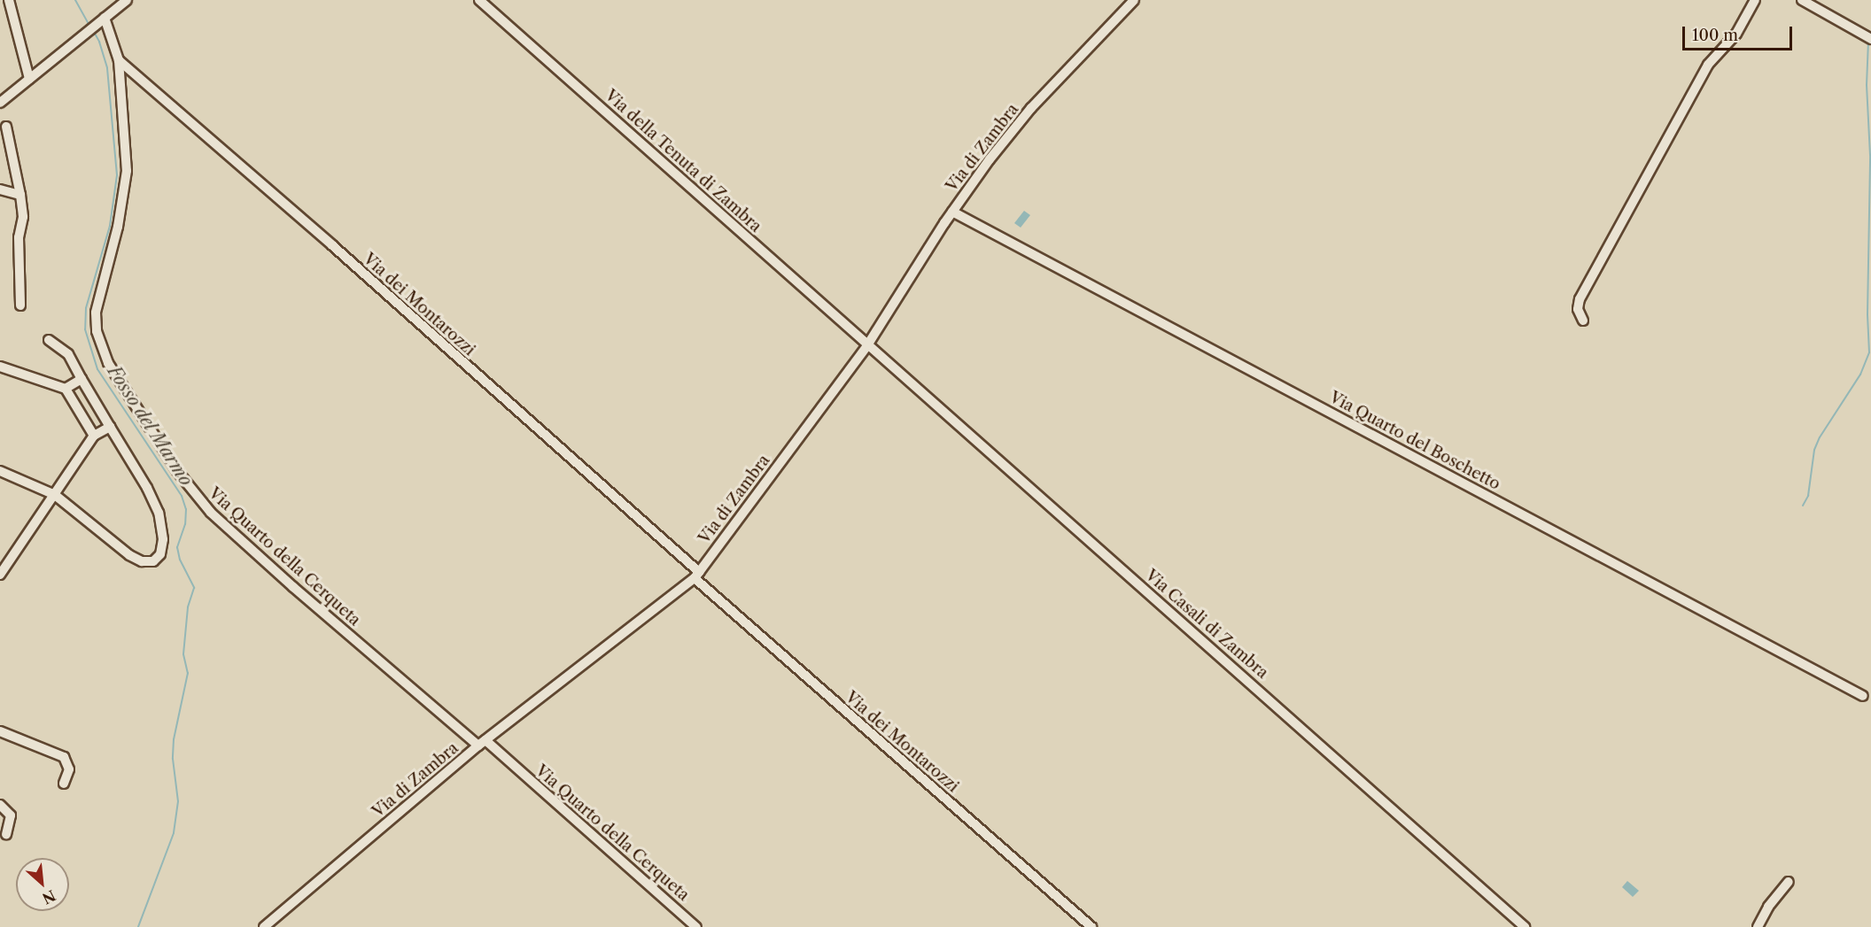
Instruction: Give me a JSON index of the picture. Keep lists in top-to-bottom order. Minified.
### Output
{"streets":{"street":["Via di Zambra","Via della Tenuta di Zambra","Via dei Montarozzi","Via Quarto del Boschetto","Via Quarto della Cerqueta","Via Casali di Zambra"]},"crossings":[["Via di Zambra","Via della Tenuta di Zambra"],["Via di Zambra","Via dei Montarozzi"],["Via di Zambra","Via Quarto del Boschetto"],["Via di Zambra","Via Quarto della Cerqueta"],["Via di Zambra","Via Casali di Zambra"],["Via della Tenuta di Zambra","Via Casali di Zambra"],["Via dei Montarozzi","Via Quarto della Cerqueta"]],"water":["Fosso del Marmo"],"scale_bar":"100 m","north":"bottom right"}
